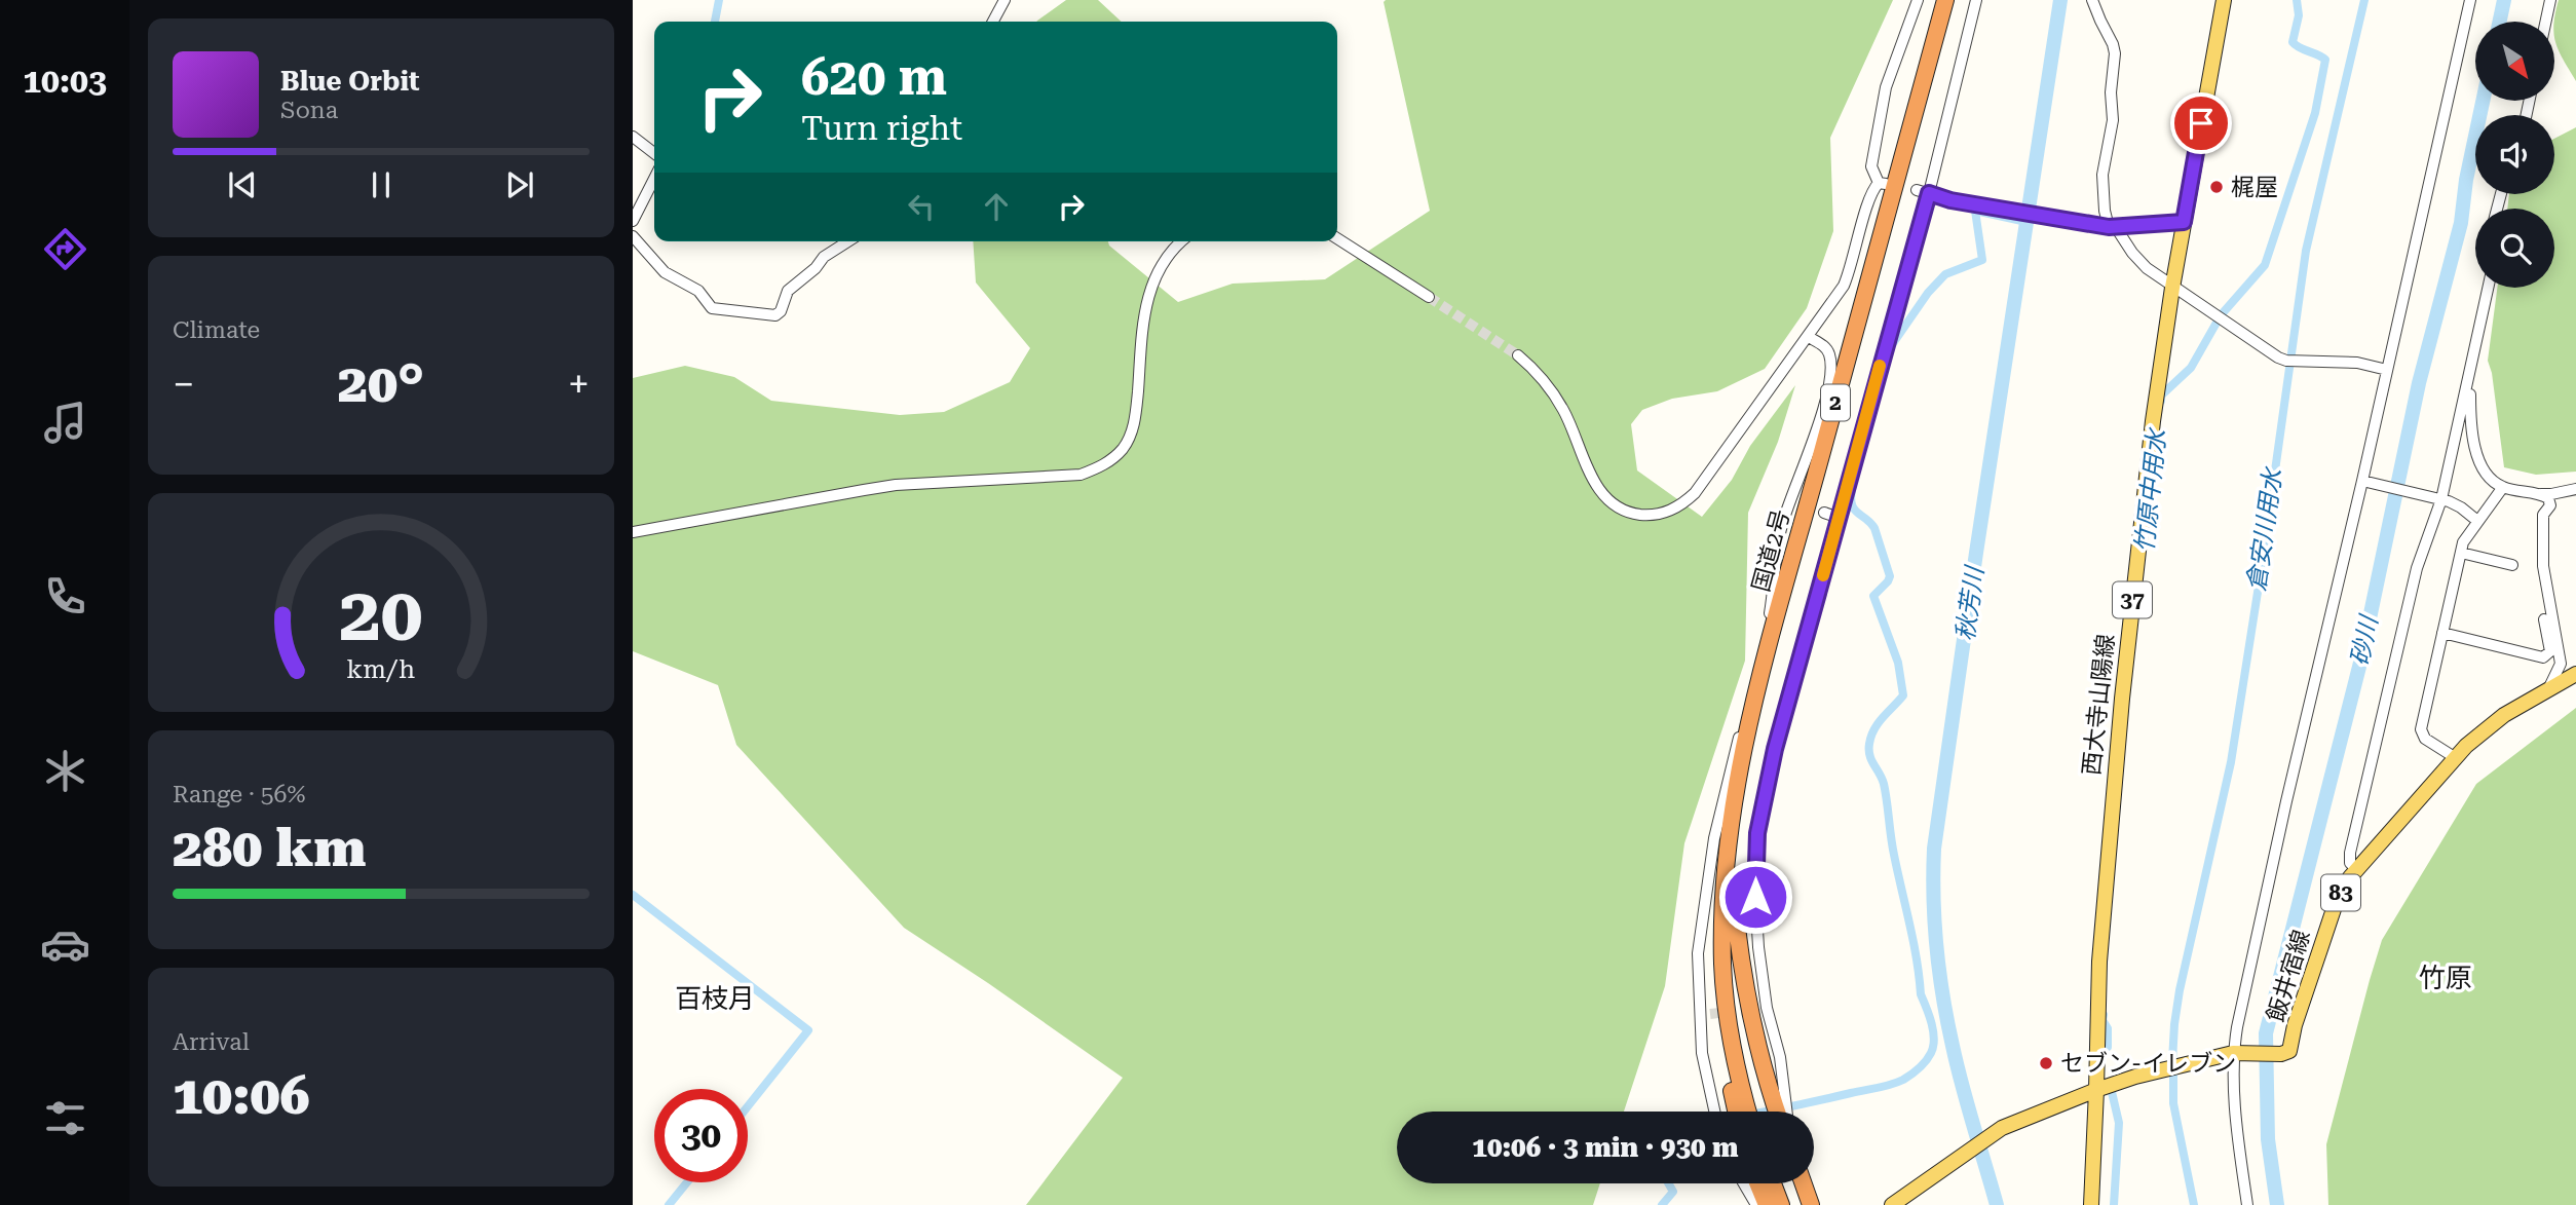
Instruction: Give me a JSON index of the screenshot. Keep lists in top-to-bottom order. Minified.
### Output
{"streets":{"highway":["2","国道2号"],"main road":["37","西大寺山陽線","83","飯井宿線"]},"crossings":[["西大寺山陽線","飯井宿線"]],"districts":["竹原","百枝月"],"water":["竹原中用水","倉安川用水","秋芳川","砂川"],"places":["梶屋","セブン-イレブン"],"north":"bottom right","page":{"tabs":"10:03","turn":["620 m","Turn right"],"song":["Blue Orbit","Sona"],"tile":["Climate",["Range · 56%","280 km"],["Arrival","10:06"]],"heat":["−","20°","+"],"limit":"30","trip":"10:06 · 3 min · 930 m","gauge":["20","km/h"]}}
